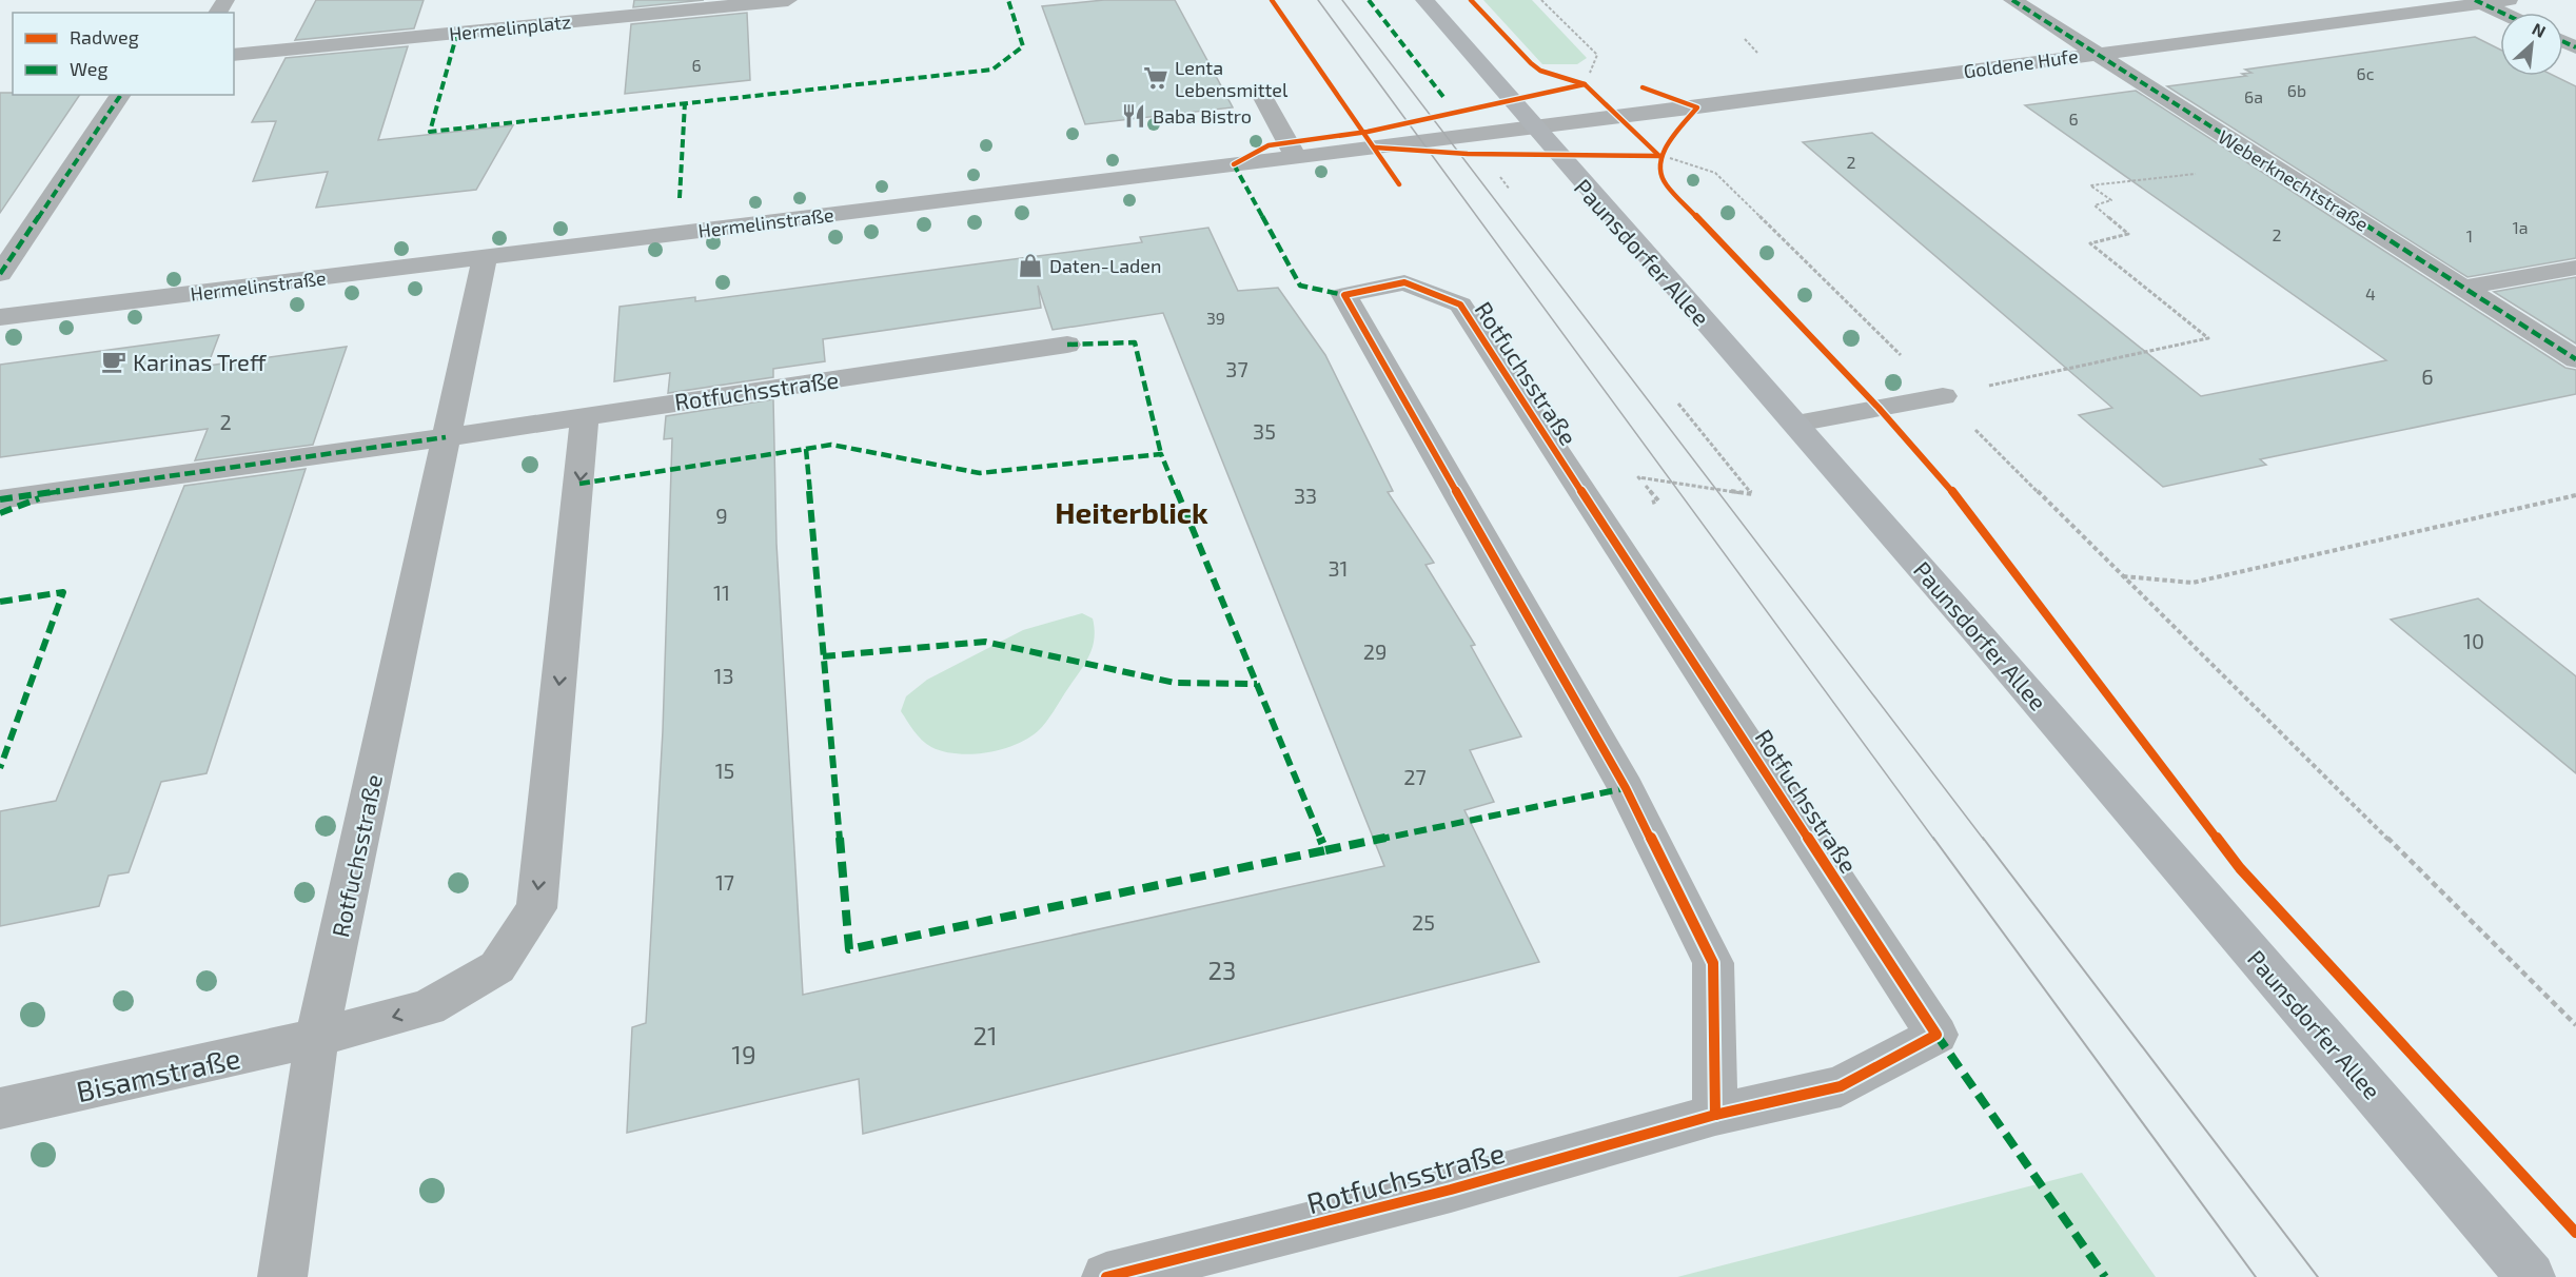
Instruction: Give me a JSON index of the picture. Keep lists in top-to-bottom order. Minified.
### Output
{"streets":{"main road":["Paunsdorfer Allee"],"street":["Hermelinplatz","Goldene Hufe","Weberknechtstraße","Hermelinstraße","Rotfuchsstraße","Bisamstraße"]},"crossings":[["Goldene Hufe","Weberknechtstraße"],["Goldene Hufe","Hermelinstraße"],["Goldene Hufe","Paunsdorfer Allee"],["Hermelinstraße","Paunsdorfer Allee"],["Hermelinstraße","Rotfuchsstraße"],["Rotfuchsstraße","Bisamstraße"]],"one_way":["Bisamstraße"],"districts":["Heiterblick"],"places":{"supermarket":["Lenta Lebensmittel"],"restaurant":["Baba Bistro"],"shop":["Daten-Laden"],"cafe":["Karinas Treff"]},"house_numbers":["6","6c","6b","6a","6","2","1a","2","1","4","39","37","6","2","35","33","9","31","11","10","29","13","15","27","17","25","23","21","19"],"legend":["Radweg","Weg"],"north":"top right"}
